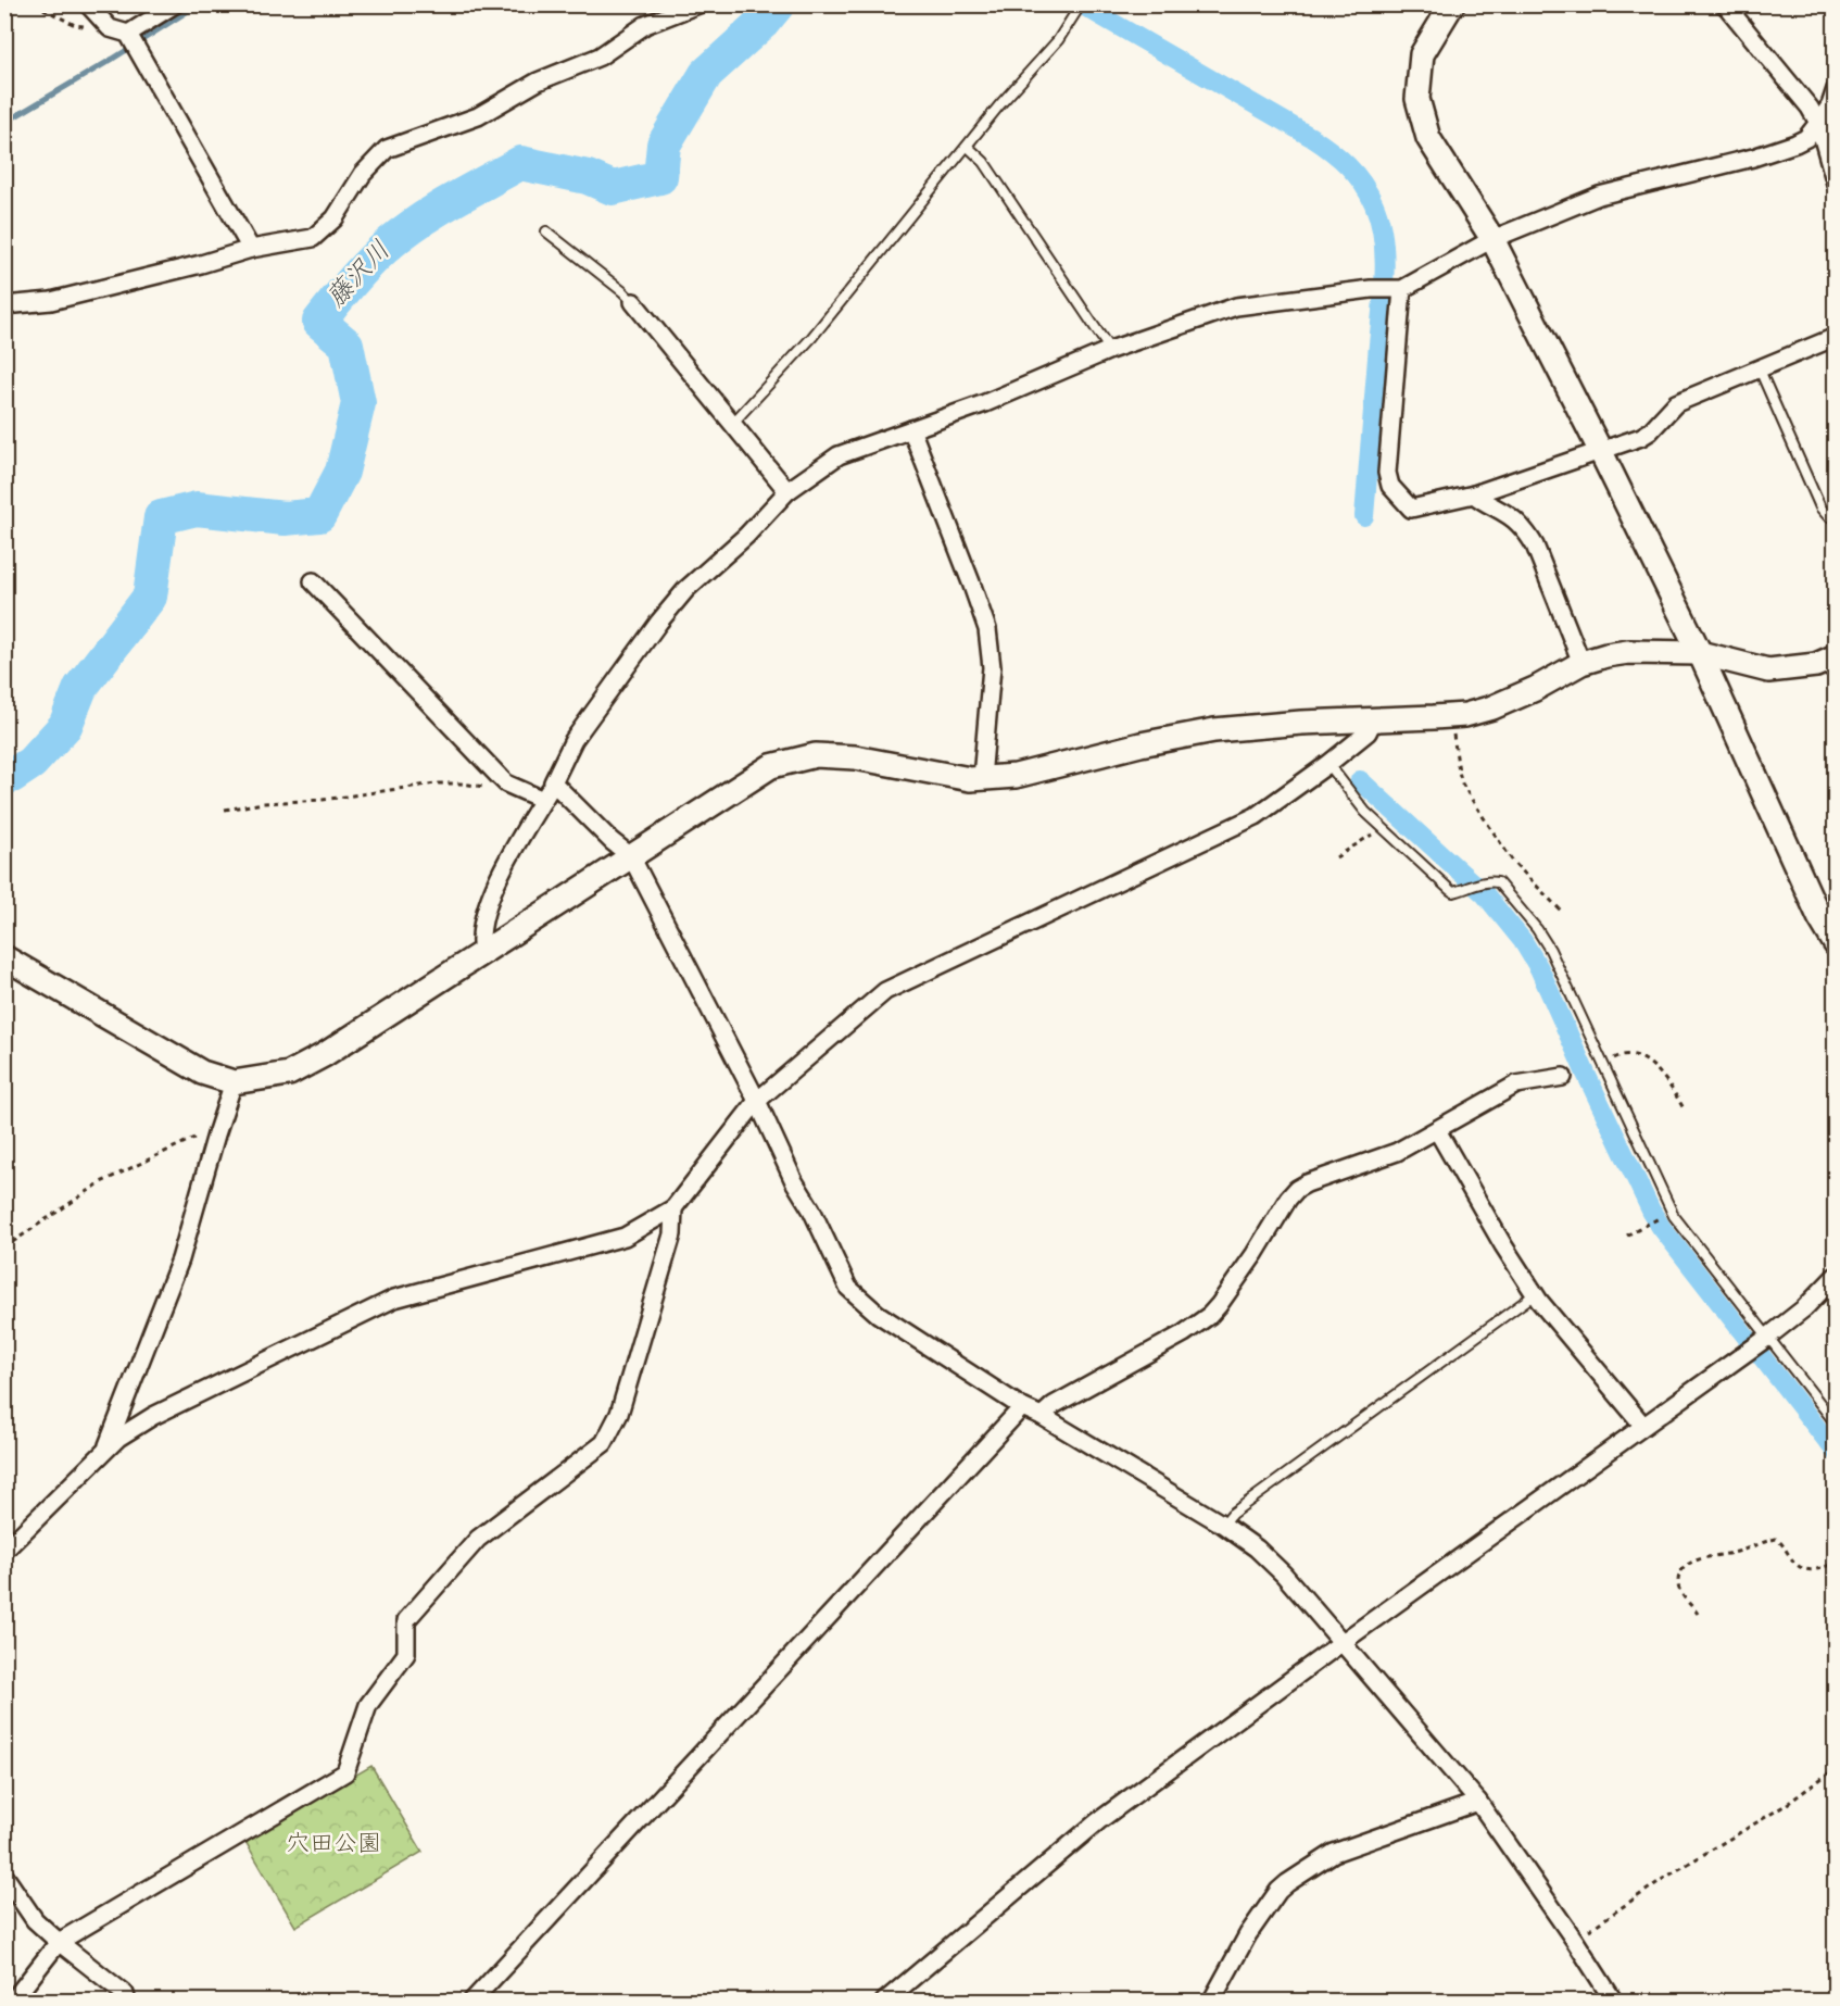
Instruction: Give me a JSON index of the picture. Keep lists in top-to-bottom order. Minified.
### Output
{"water":["藤沢川"],"parks":["穴田公園"]}
